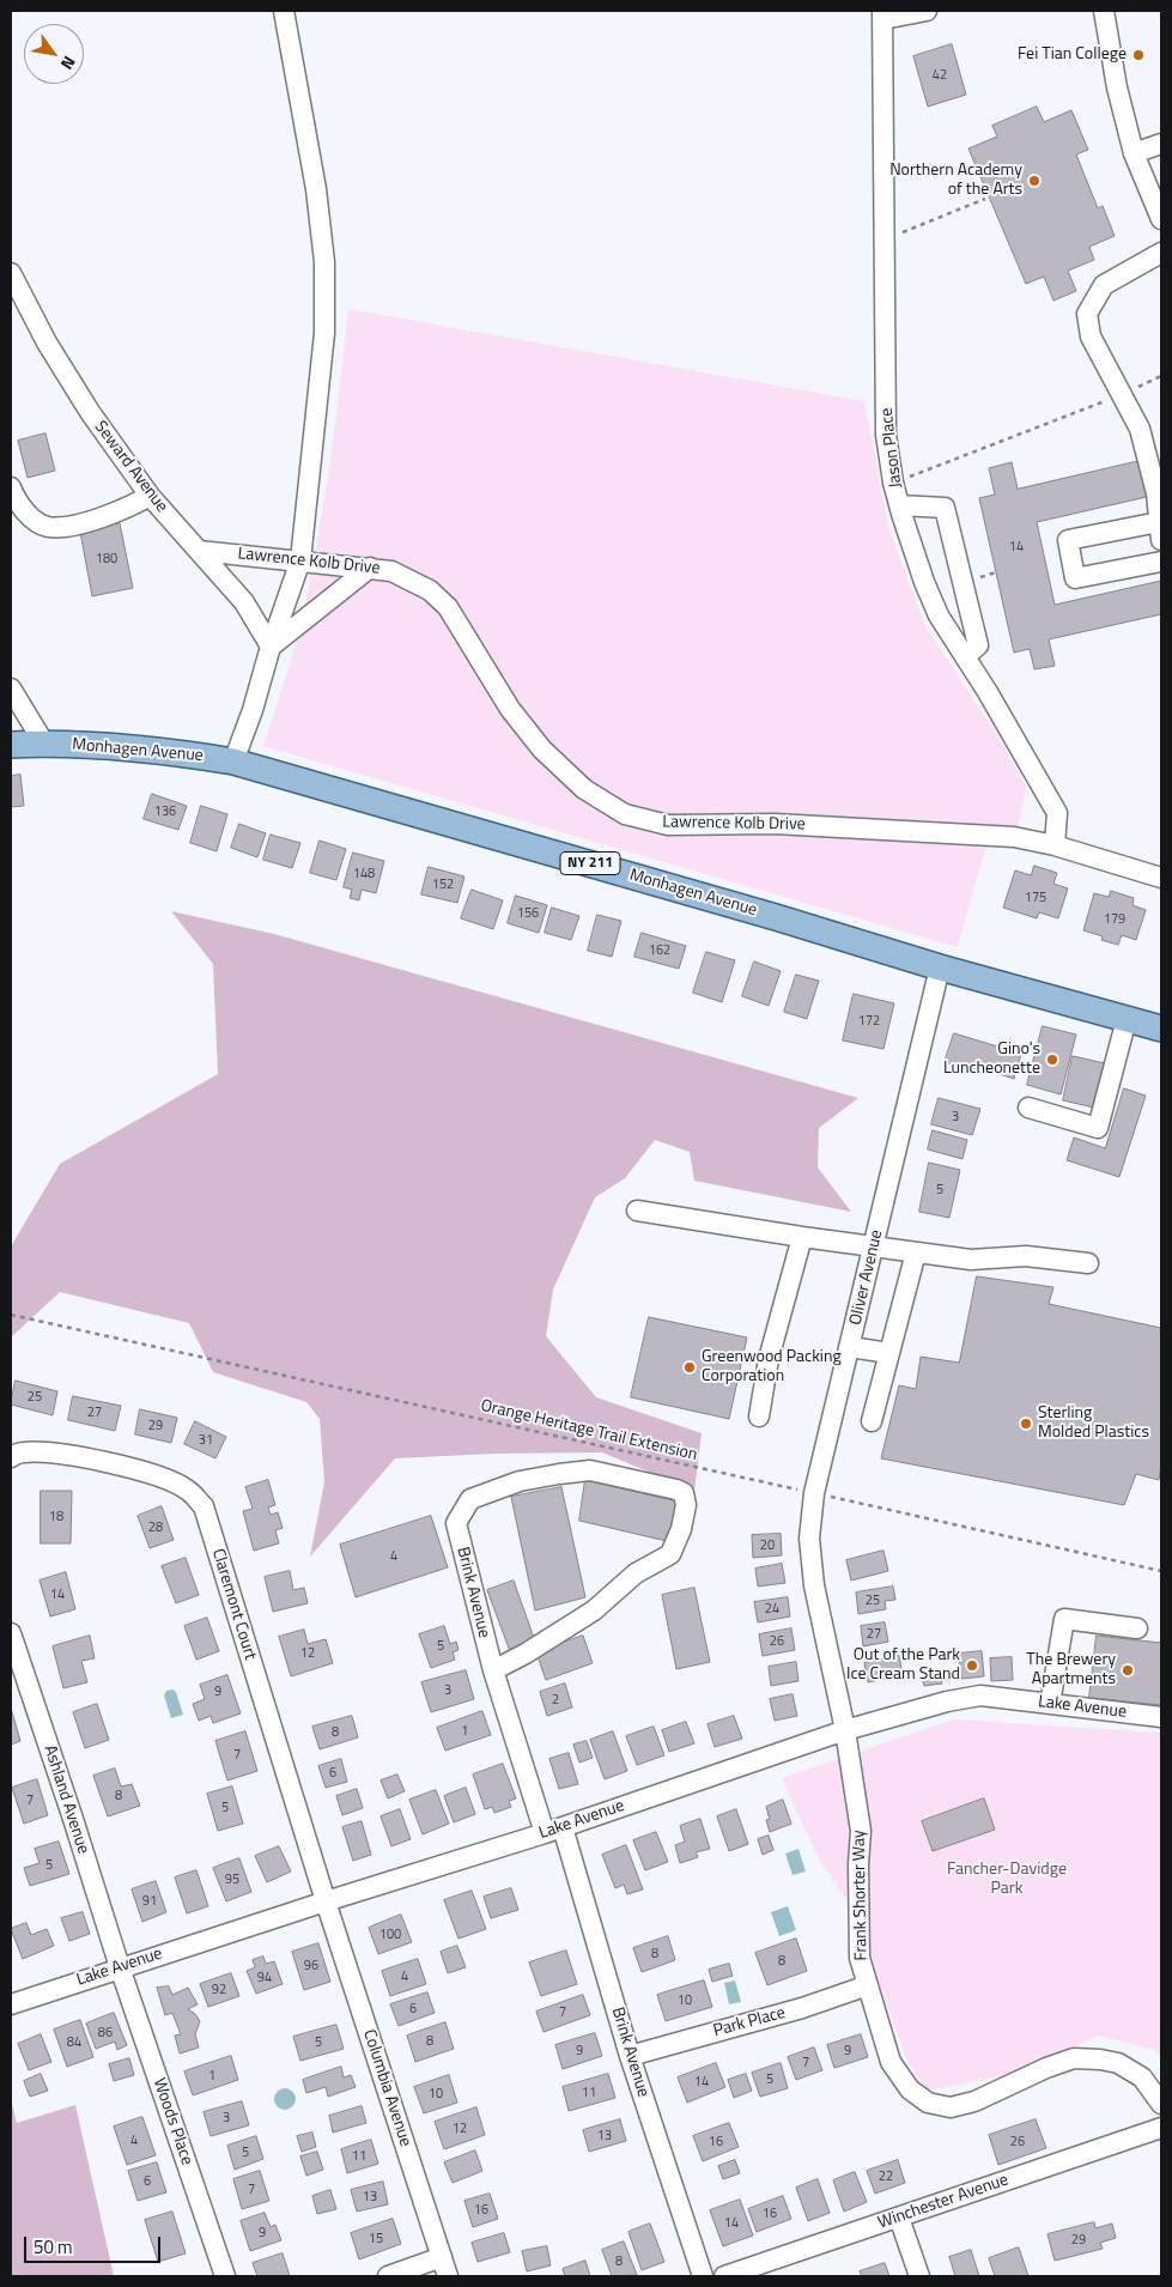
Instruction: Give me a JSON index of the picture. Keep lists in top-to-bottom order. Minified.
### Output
{"streets":{"main road":["Monhagen Avenue","NY 211"],"street":["Jason Place","Seward Avenue","Lawrence Kolb Drive","Oliver Avenue","Brink Avenue","Claremont Court","Lake Avenue","Ashland Avenue","Frank Shorter Way","Park Place","Columbia Avenue","Woods Place","Winchester Avenue"],"path":["Orange Heritage Trail Extension"]},"crossings":[["Jason Place","Lawrence Kolb Drive"],["Seward Avenue","Lawrence Kolb Drive"],["Monhagen Avenue","Oliver Avenue"],["Oliver Avenue","Orange Heritage Trail Extension"],["Oliver Avenue","Lake Avenue"],["Oliver Avenue","Frank Shorter Way"],["Brink Avenue","Lake Avenue"],["Brink Avenue","Park Place"],["Claremont Court","Lake Avenue"],["Claremont Court","Columbia Avenue"],["Lake Avenue","Ashland Avenue"],["Lake Avenue","Frank Shorter Way"],["Lake Avenue","Columbia Avenue"],["Lake Avenue","Woods Place"],["Ashland Avenue","Woods Place"],["Frank Shorter Way","Park Place"]],"parks":["Fancher-Davidge Park"],"places":["Fei Tian College","Northern Academy of the Arts","Gino's Luncheonette","Greenwood Packing Corporation","Sterling Molded Plastics","Out of the Park Ice Cream Stand","The Brewery Apartments"],"house_numbers":["42","14","180","136","148","152","175","156","179","162","172","3","5","25","27","29","31","18","28","20","4","14","25","24","27","26","5","12","3","9","2","1","8","7","6","8","7","5","5","95","91","100","8","8","96","4","94","92","10","6","7","86","8","84","5","9","9","7","1","5","14","11","10","3","12","13","4","16","26","5","11","22","6","7","13","16","16","14","9","15","29","8"],"scale_bar":"50 m","north":"bottom right"}
